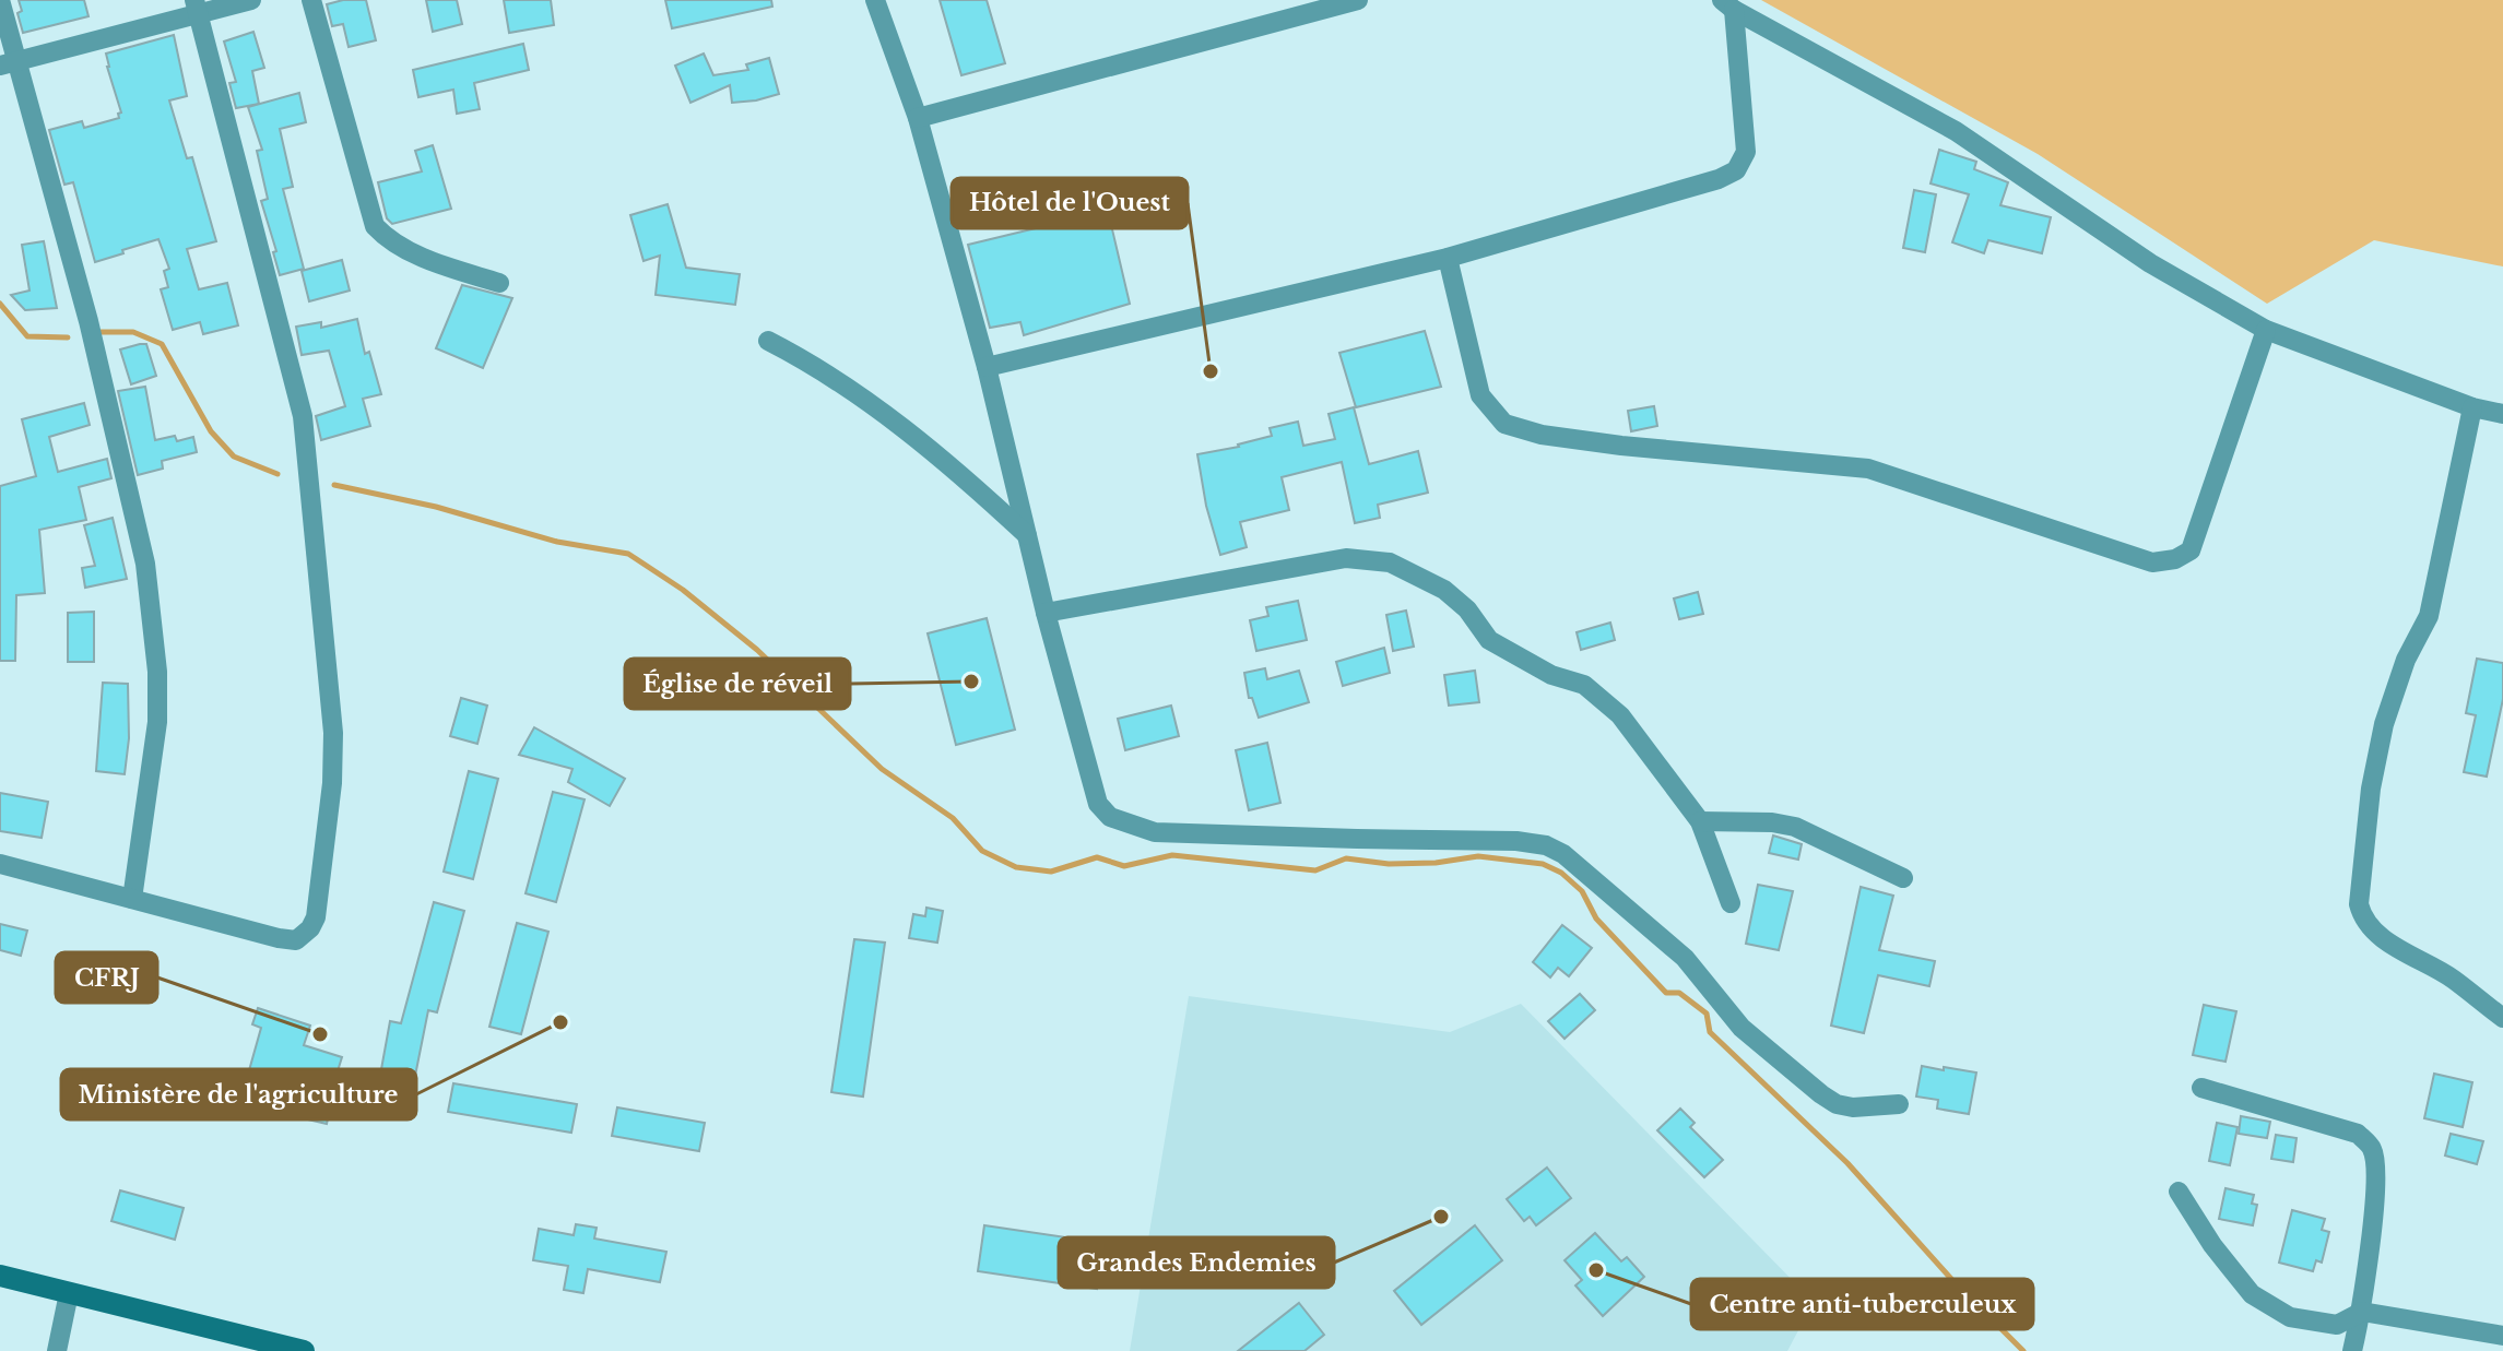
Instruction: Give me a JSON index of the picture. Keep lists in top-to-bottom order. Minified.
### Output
{"places":["Hôtel de l'Ouest","Église de réveil","Ministère de l'agriculture","CFRJ","Grandes Endemies","Centre anti-tuberculeux"]}
